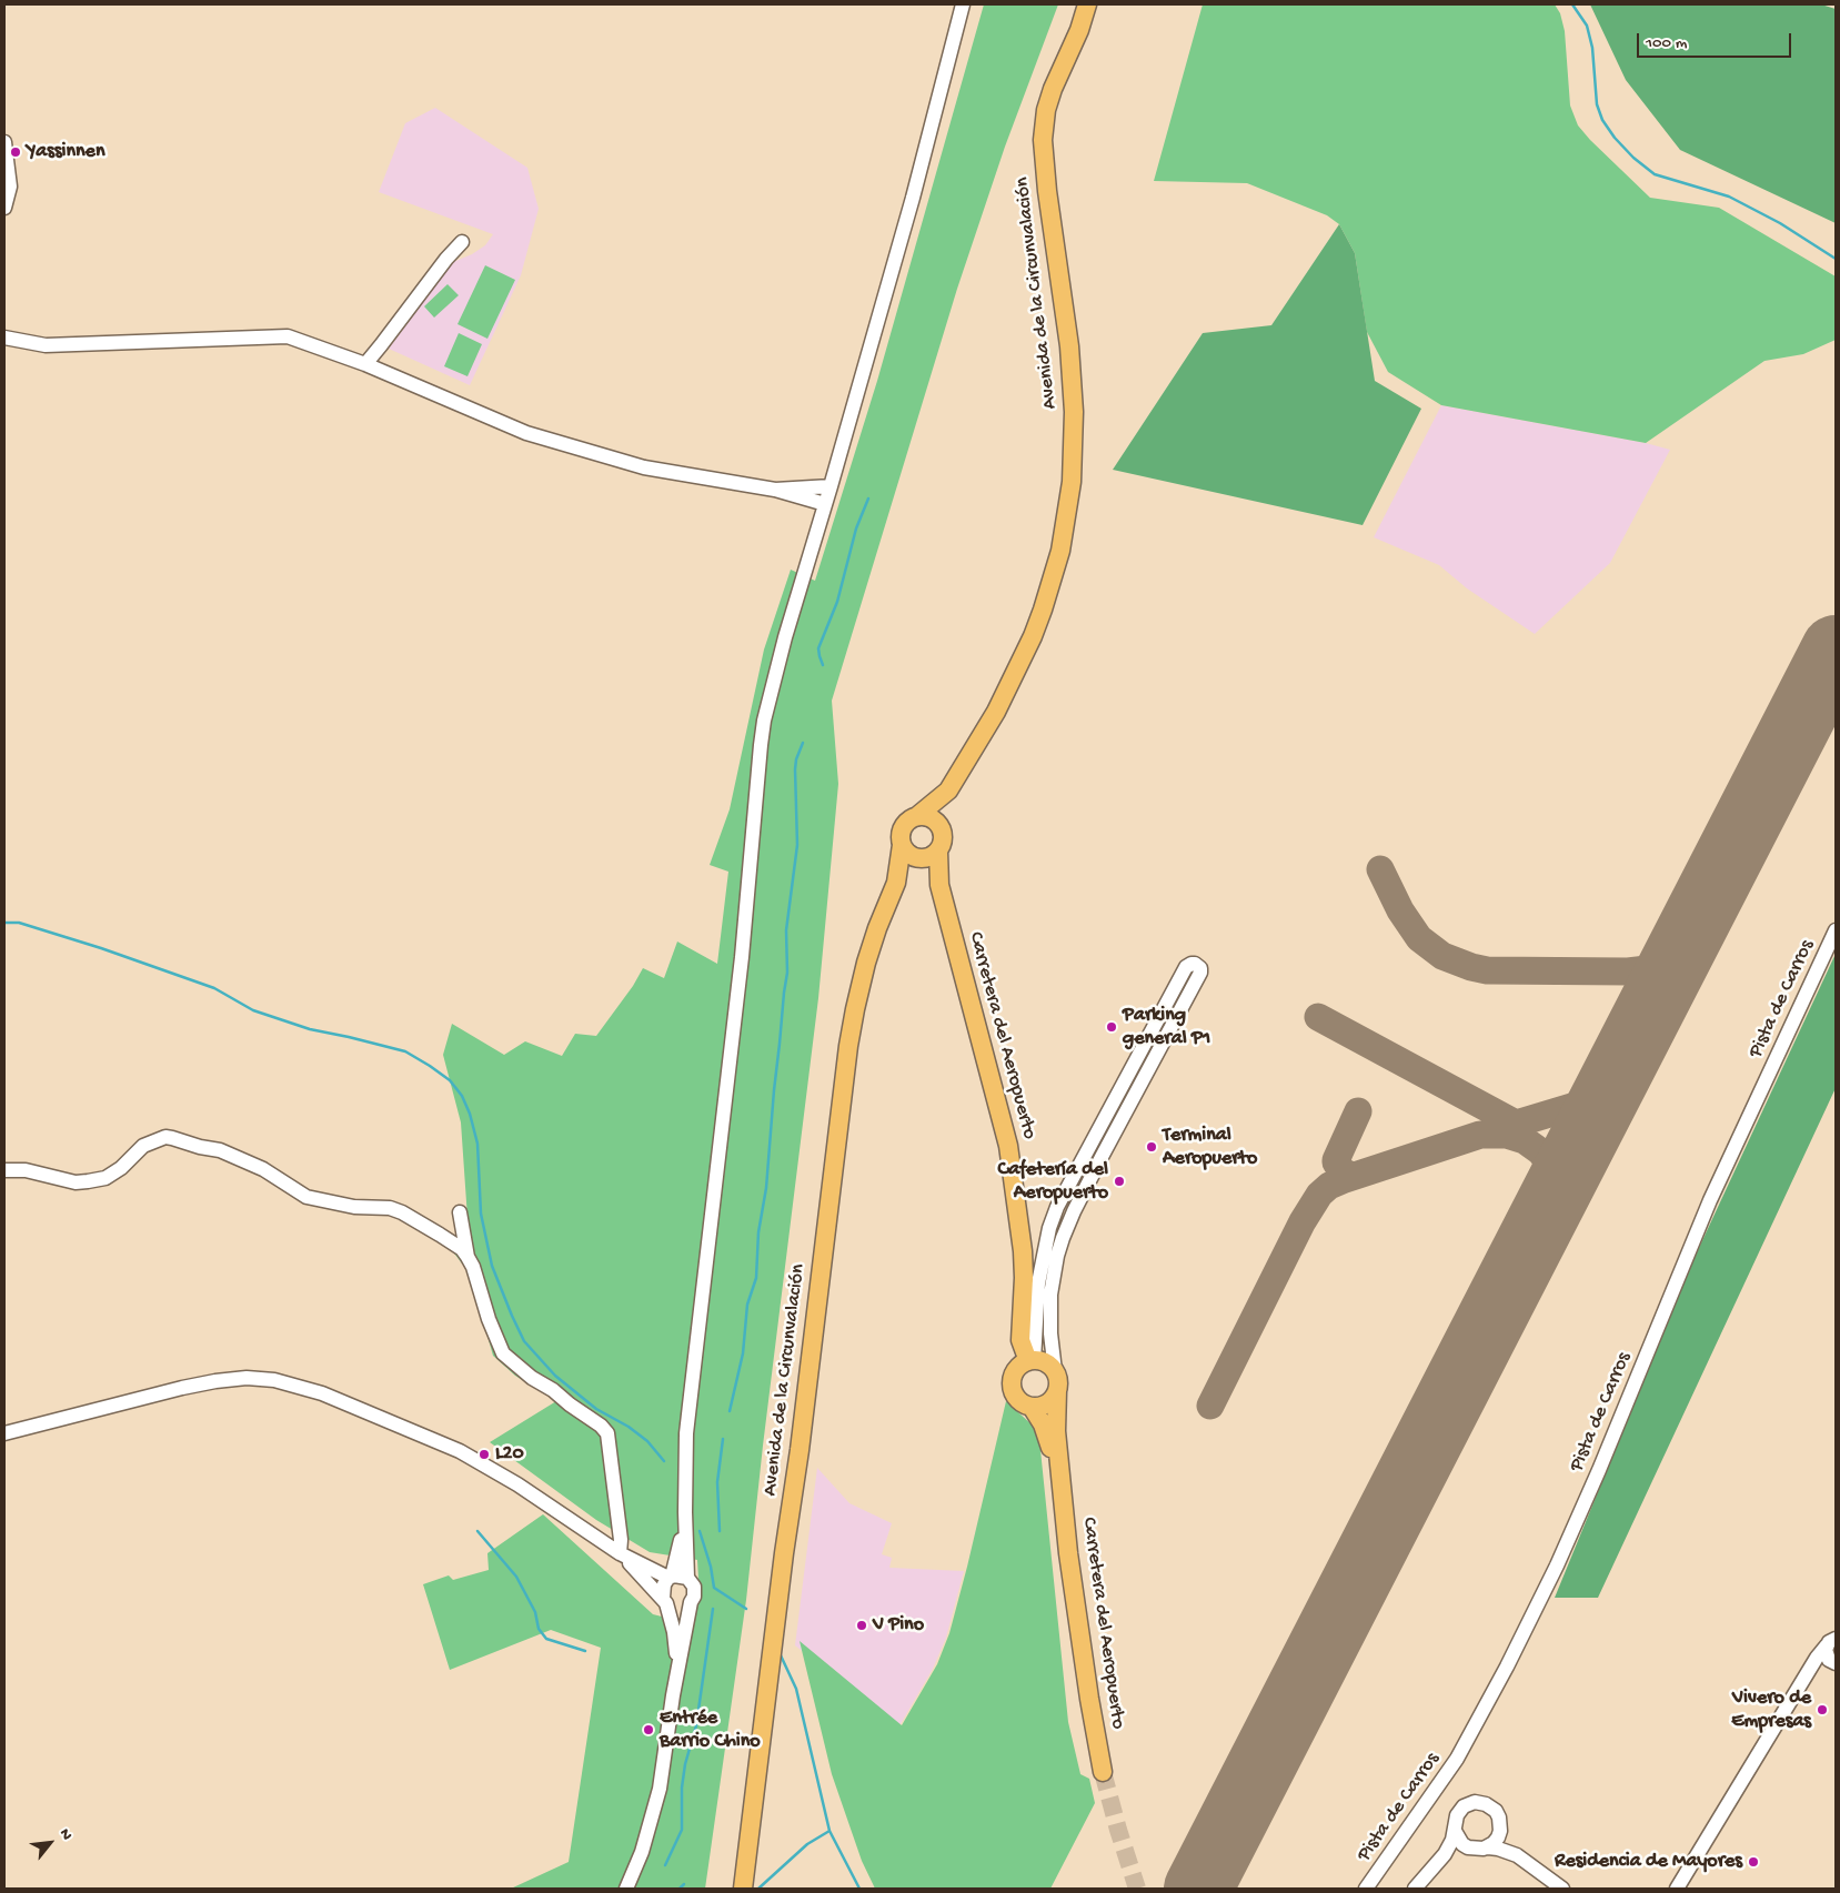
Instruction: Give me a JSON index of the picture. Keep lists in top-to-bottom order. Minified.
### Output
{"streets":{"main road":["Avenida de la Circunvalación","Carretera del Aeropuerto"],"street":["Pista de Carros"]},"places":["Yassinnen","Parking general P1","Terminal Aeropuerto","Cafetería del Aeropuerto","L20","V Pino","Vivero de Empresas","Entrée Barrio Chino","Residencia de Mayores"],"scale_bar":"100 m","north":"top right"}
